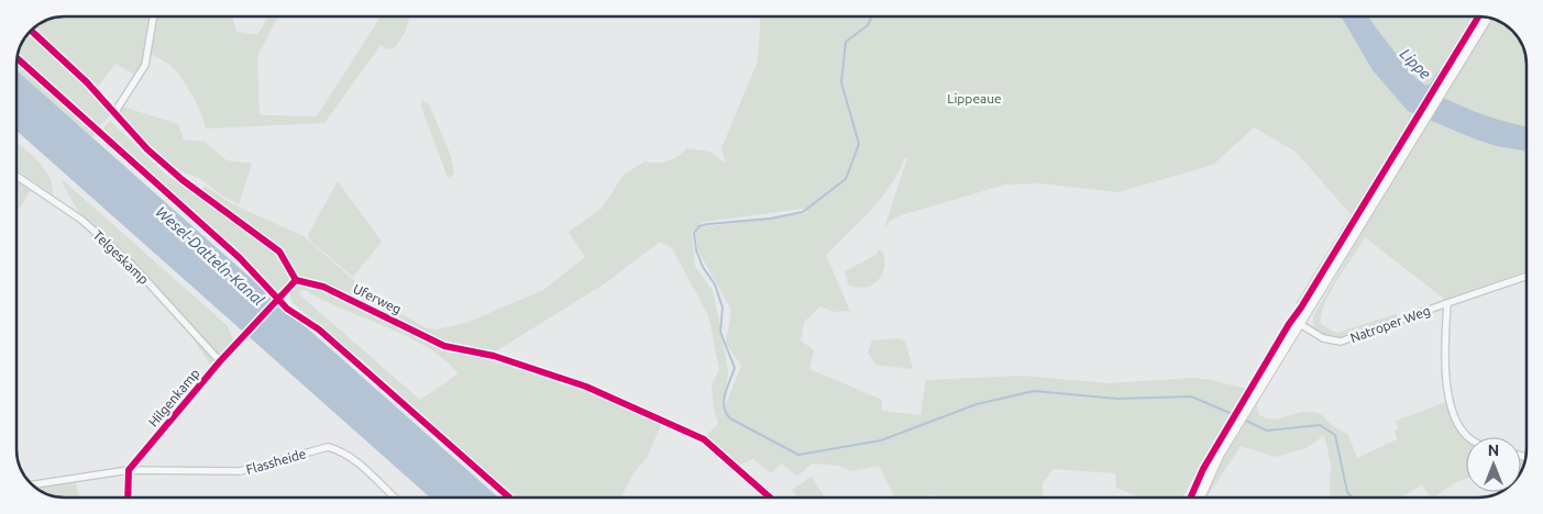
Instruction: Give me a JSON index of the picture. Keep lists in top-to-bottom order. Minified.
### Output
{"streets":{"street":["Telgeskamp","Uferweg","Natroper Weg","Hilgenkamp","Flassheide"]},"crossings":[["Telgeskamp","Hilgenkamp"],["Uferweg","Hilgenkamp"],["Hilgenkamp","Flassheide"]],"water":["Lippe","Wesel-Datteln-Kanal"],"parks":["Lippeaue"],"north":"top"}
